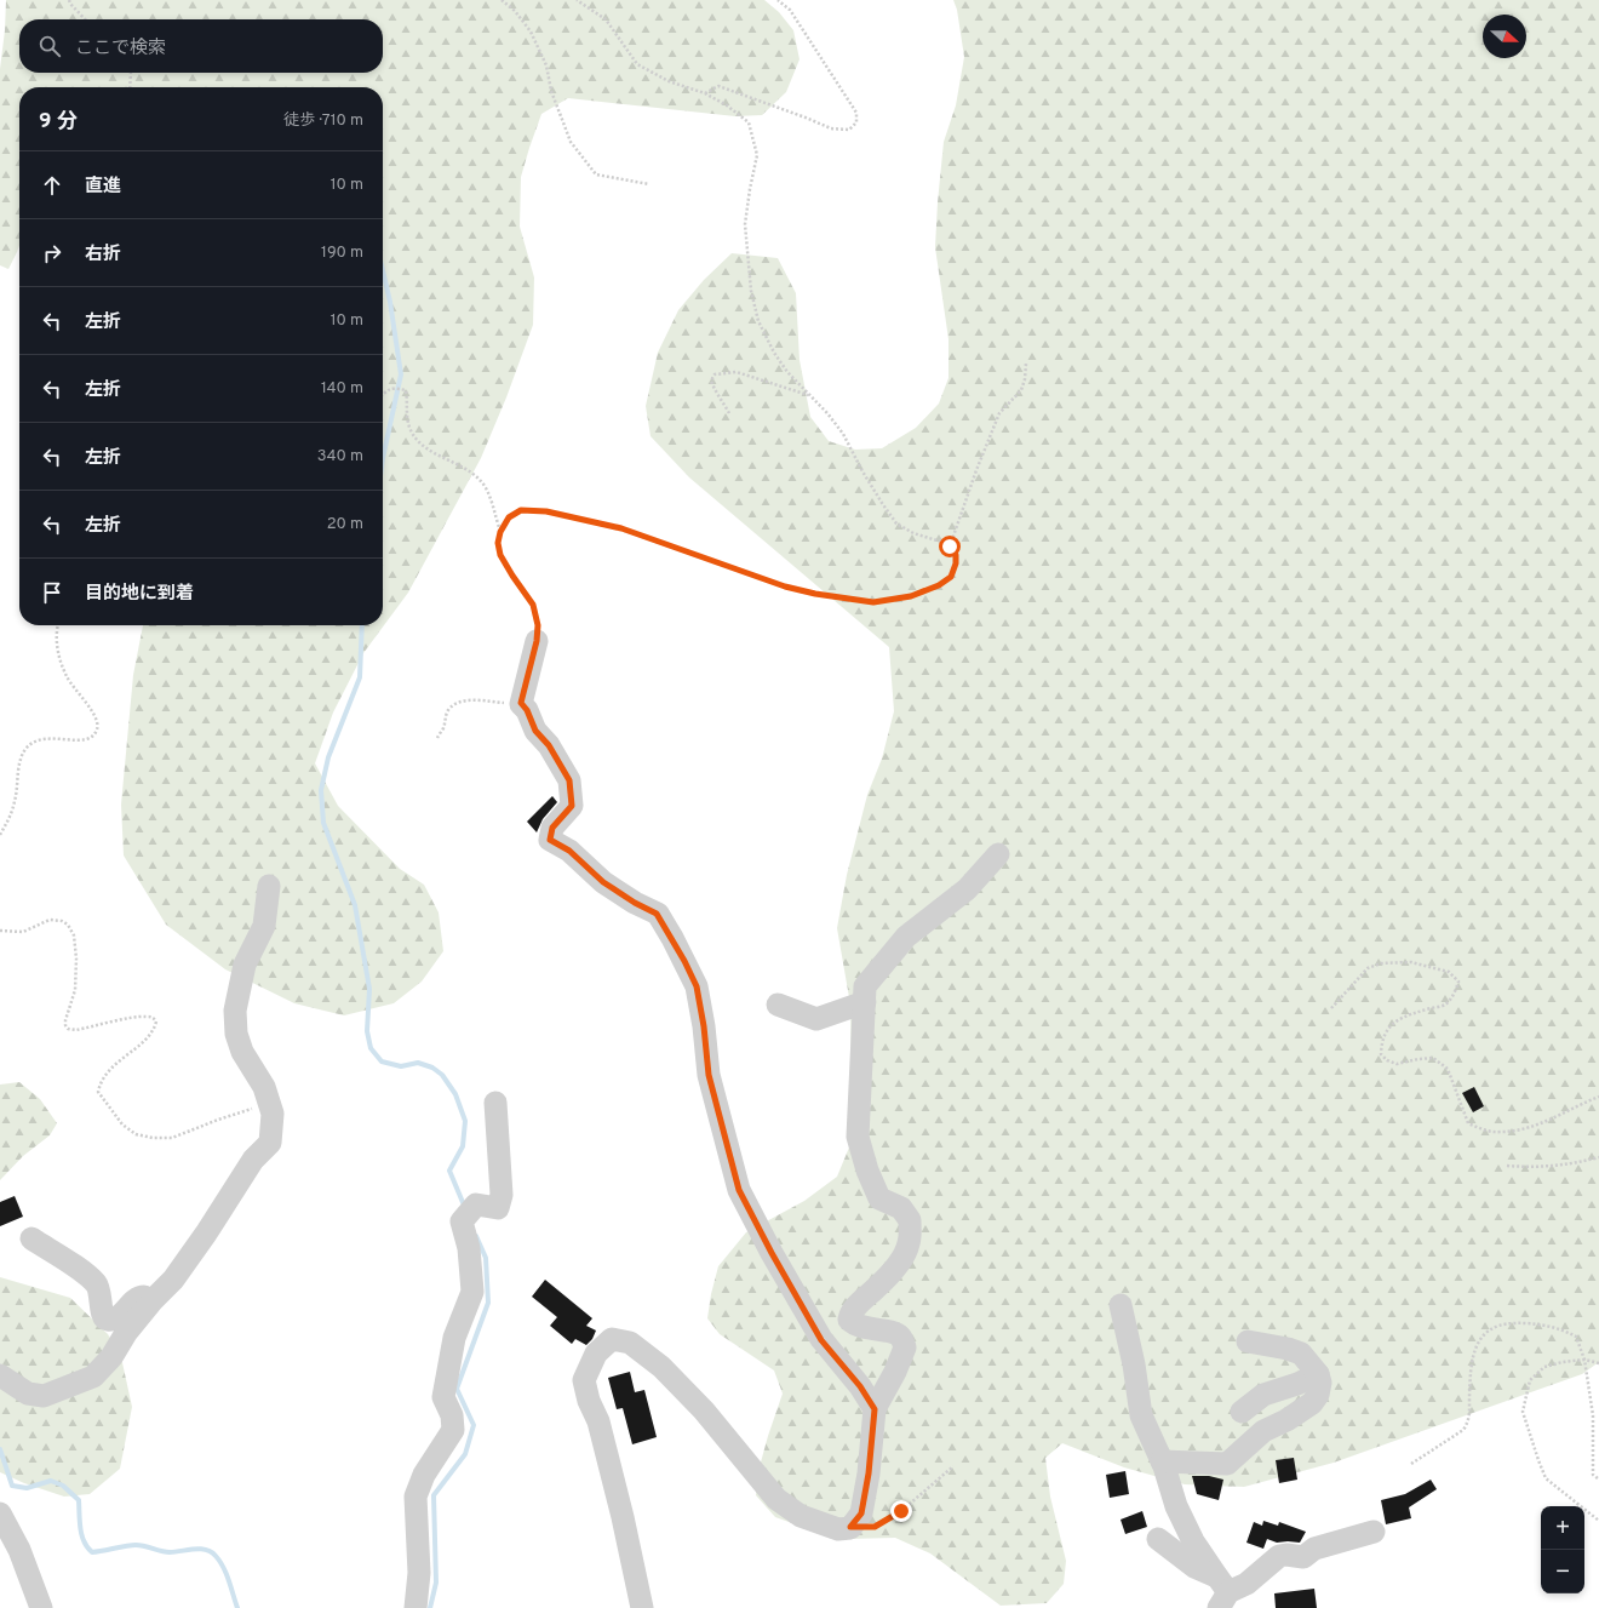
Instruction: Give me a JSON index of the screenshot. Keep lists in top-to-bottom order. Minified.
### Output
{"north":"right","page":{"search":"ここで検索","heading":["9 分","徒歩 · 710 m"],"list":[["直進","10 m"],["右折","190 m"],["左折","10 m"],["左折","140 m"],["左折","340 m"],["左折","20 m"],"目的地に到着"],"map_buttons":["+","−"]}}
